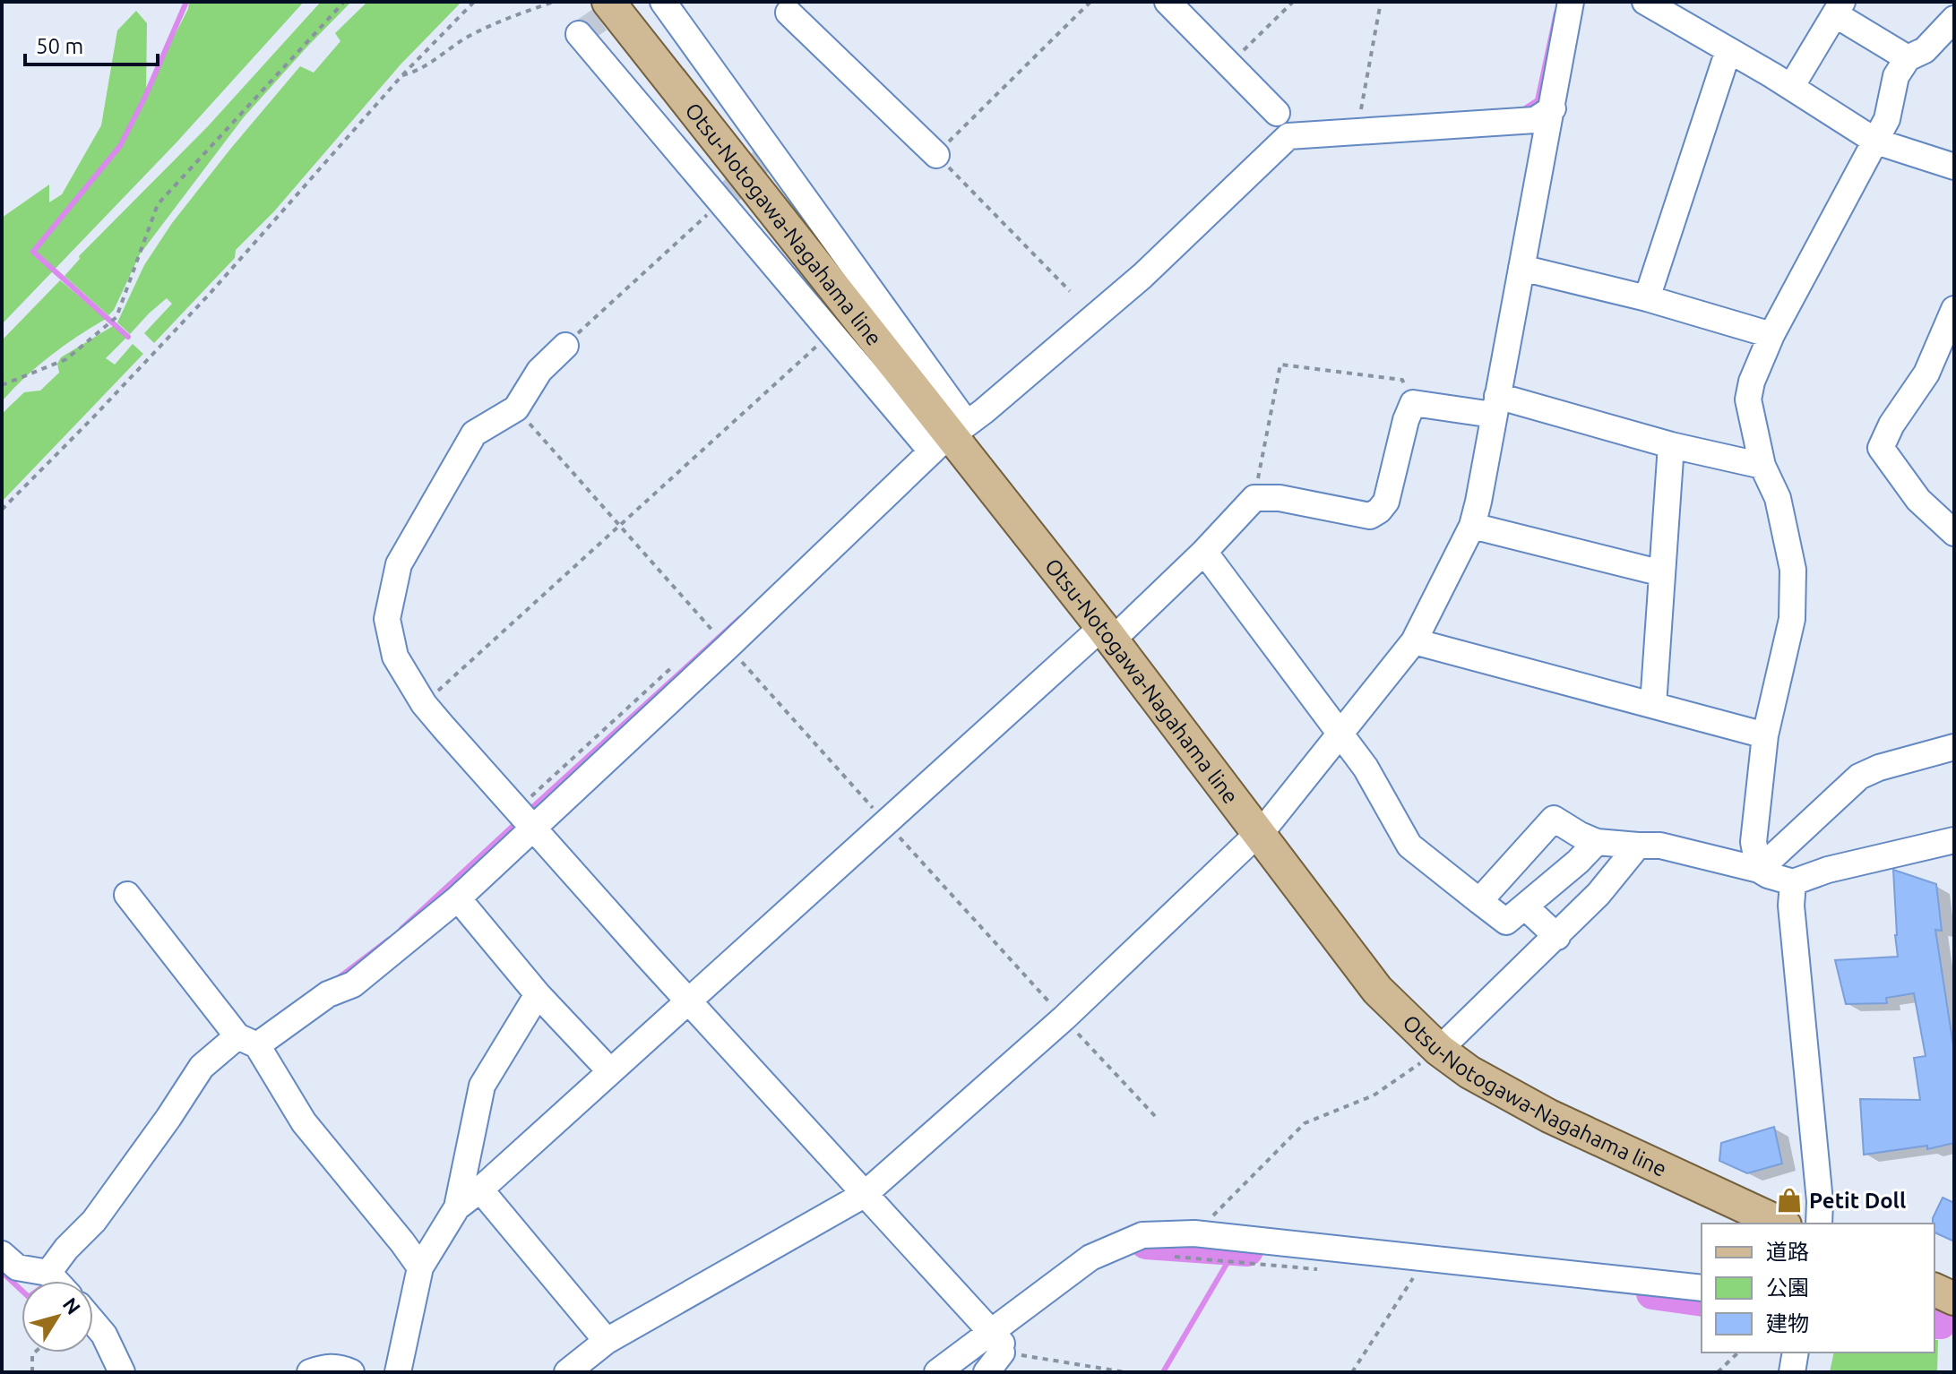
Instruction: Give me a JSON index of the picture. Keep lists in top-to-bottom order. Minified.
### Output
{"streets":{"main road":["Otsu-Notogawa-Nagahama line"]},"places":{"shop":["Petit Doll"]},"legend":["道路","公園","建物"],"scale_bar":"50 m","north":"top right"}
